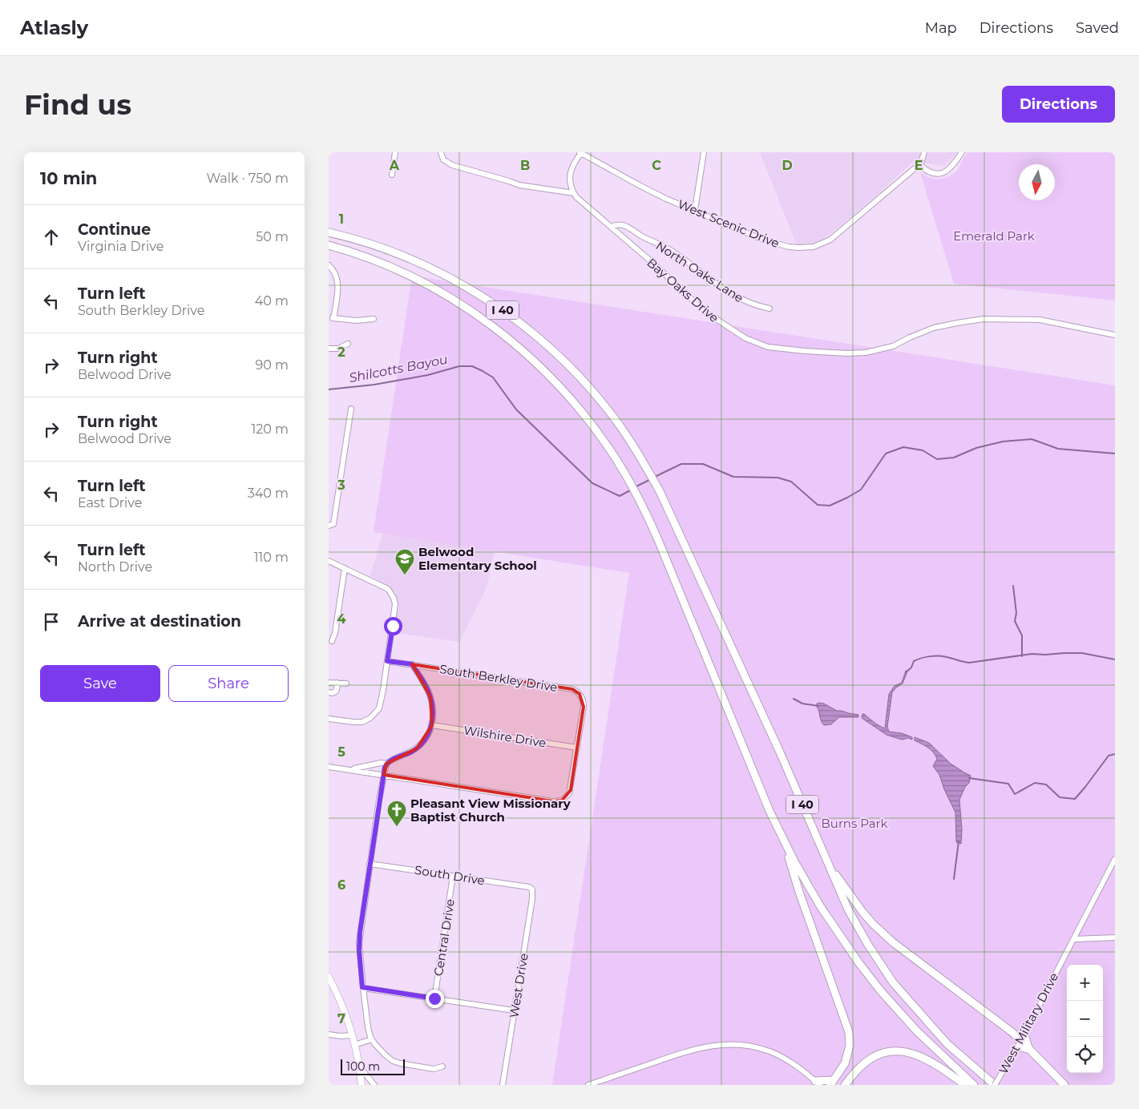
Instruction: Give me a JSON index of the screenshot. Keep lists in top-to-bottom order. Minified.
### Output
{"streets":{"highway":["I 40"],"street":["West Scenic Drive","North Oaks Lane","Bay Oaks Drive","South Berkley Drive","Wilshire Drive","South Drive","Central Drive","West Drive","West Military Drive"]},"crossings":[["North Oaks Lane","Bay Oaks Drive"],["I 40","West Military Drive"],["South Berkley Drive","Wilshire Drive"],["South Drive","Central Drive"],["South Drive","West Drive"]],"water":["Shilcotts Bayou"],"parks":["Emerald Park","Burns Park"],"places":{"school or university":["Belwood Elementary School"],"church":["Pleasant View Missionary Baptist Church"]},"scale_bar":"100 m","north":"bottom","page":{"header":"Atlasly","nav":["Map","Directions","Saved"],"buttons":["Directions",["Save","Share"]],"title":"Find us","heading":["10 min","Walk · 750 m"],"list":[["Continue","Virginia Drive","50 m"],["Turn left","South Berkley Drive","40 m"],["Turn right","Belwood Drive","90 m"],["Turn right","Belwood Drive","120 m"],["Turn left","East Drive","340 m"],["Turn left","North Drive","110 m"],"Arrive at destination"],"map_buttons":["+","−"],"scale":"100 m"},"grid":{"columns":["A","B","C","D","E"],"rows":["1","2","3","4","5","6","7"]}}
